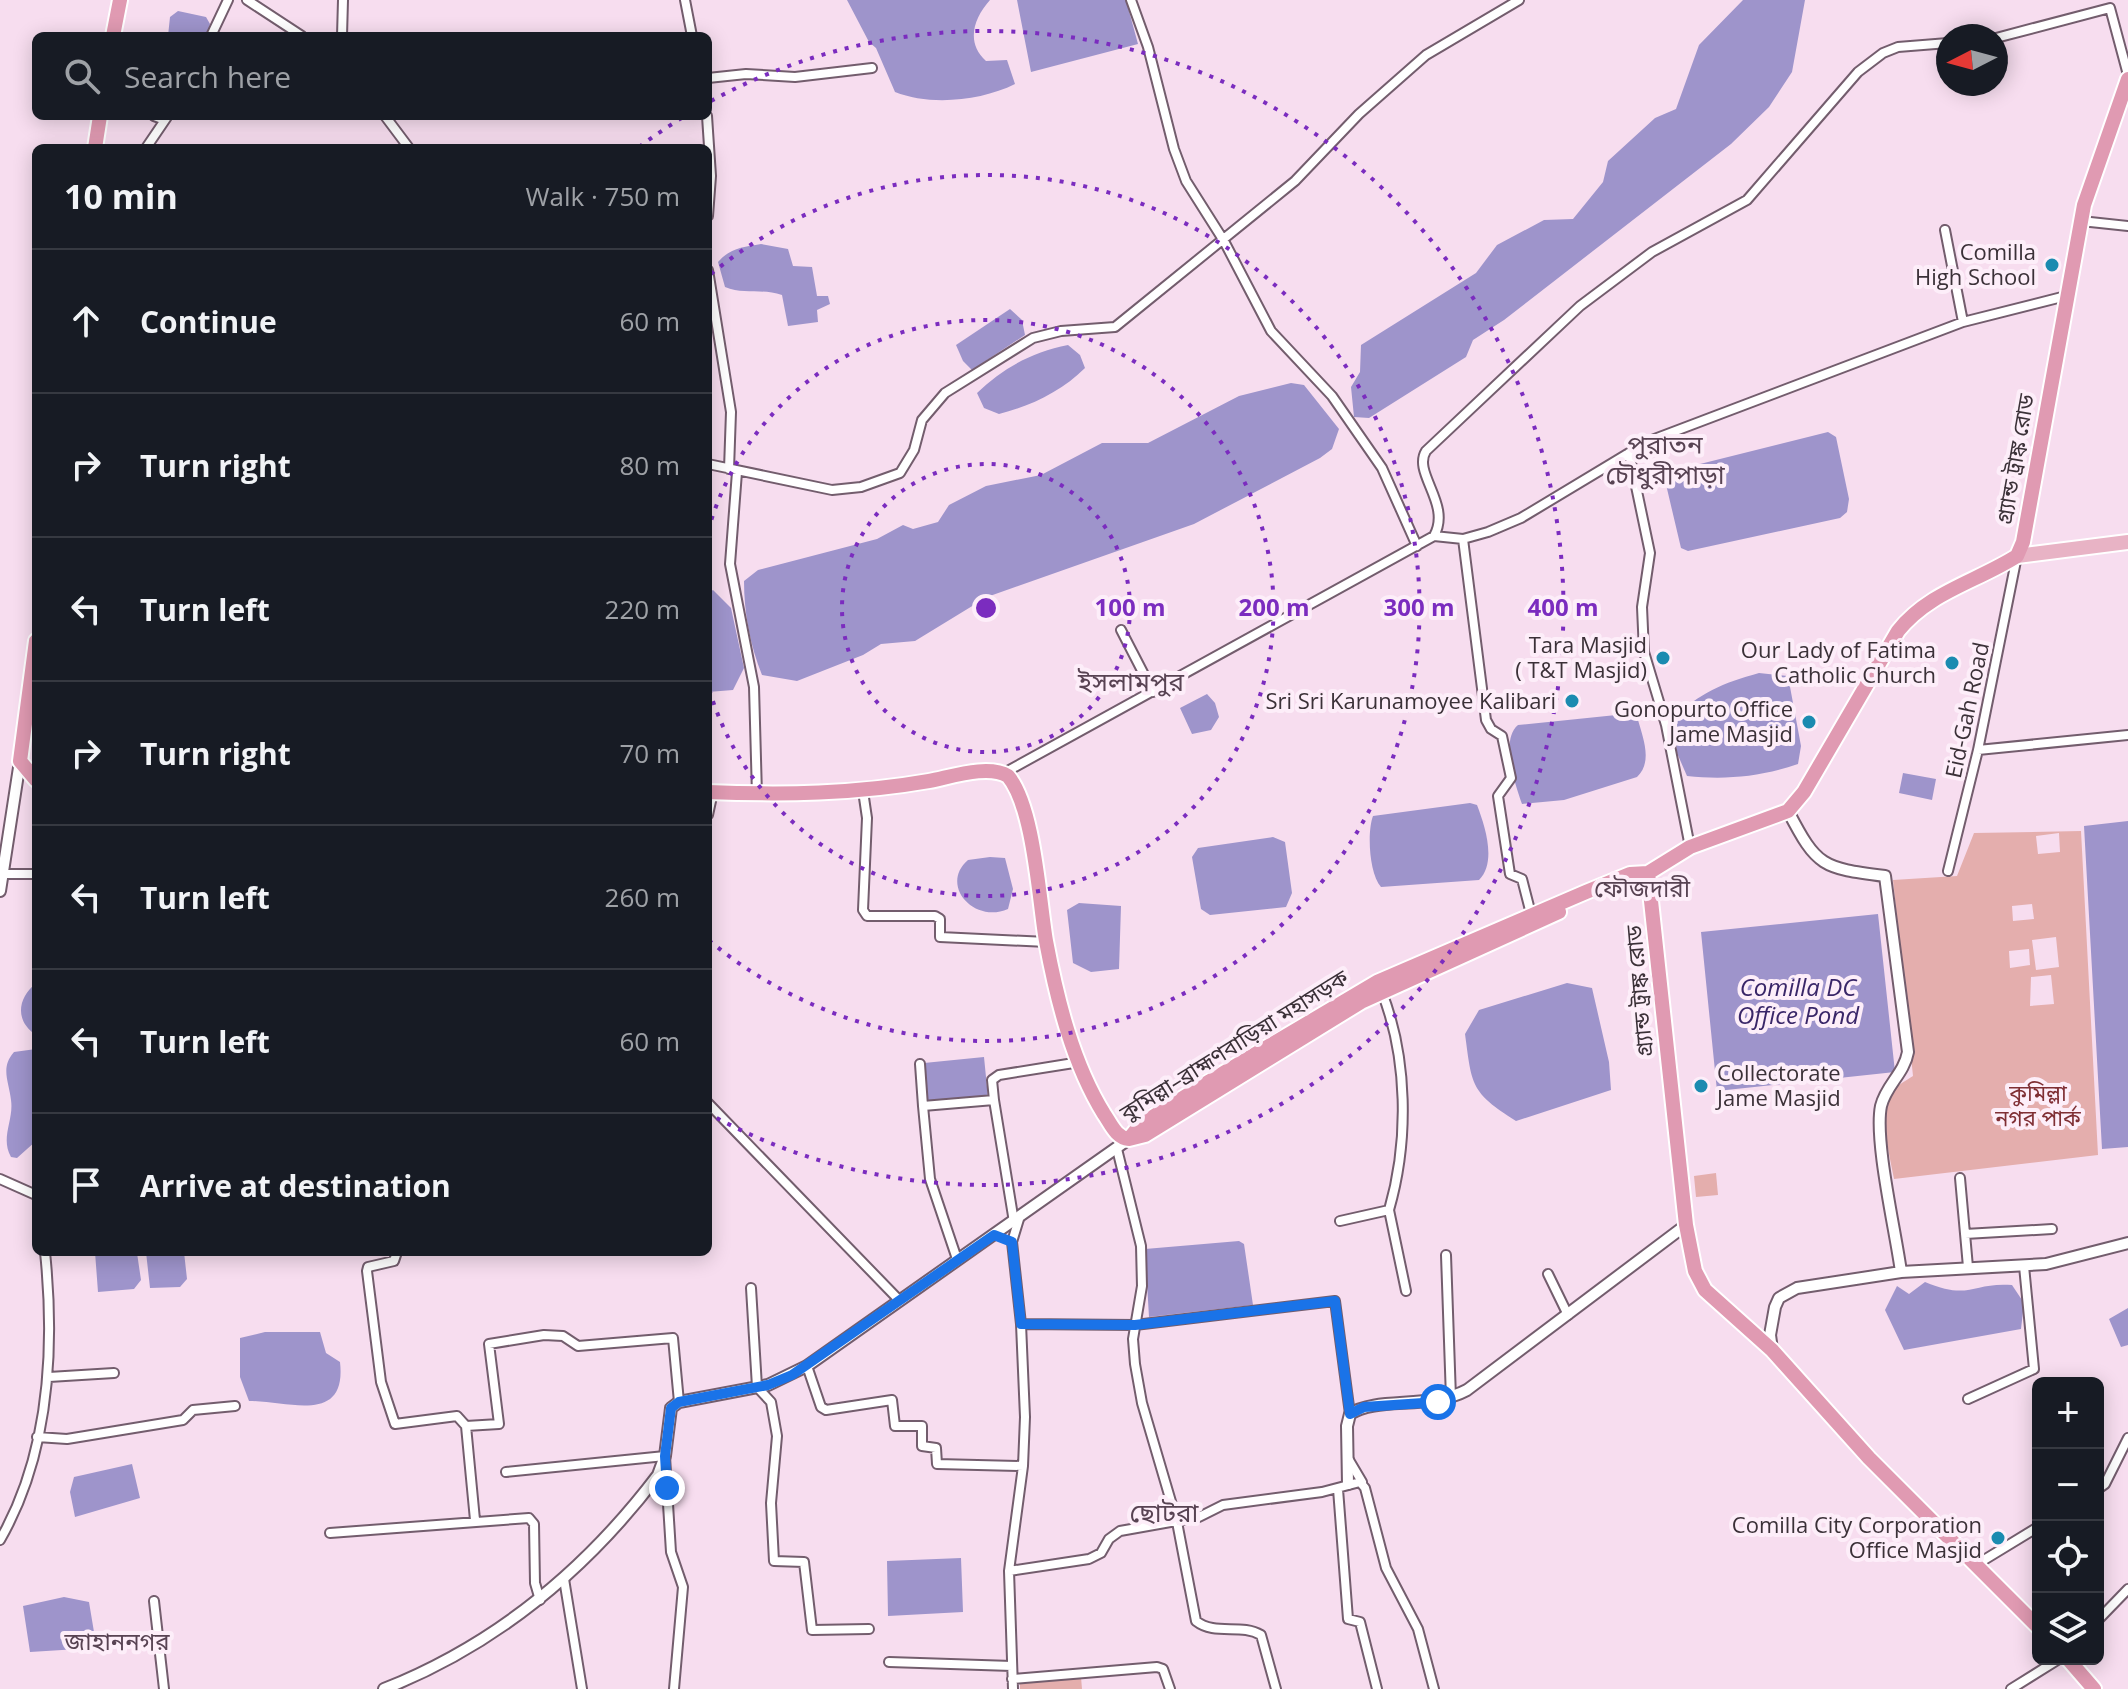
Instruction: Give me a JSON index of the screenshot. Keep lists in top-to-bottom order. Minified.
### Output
{"streets":{"highway":["গ্র্যান্ড ট্রাঙ্ক রোড","কুমিল্লা–ব্রাহ্মণবাড়িয়া মহাসড়ক"],"street":["Eid-Gah Road"]},"crossings":[["গ্র্যান্ড ট্রাঙ্ক রোড","Eid-Gah Road"],["গ্র্যান্ড ট্রাঙ্ক রোড","কুমিল্লা–ব্রাহ্মণবাড়িয়া মহাসড়ক"]],"districts":["পুরাতন চৌধুরীপাড়া","ইসলামপুর","ফৌজদারী","ছোটরা","জাহাননগর"],"water":["Comilla DC Office Pond"],"parks":["কুমিল্লা নগর পার্ক"],"places":["Comilla High School","Tara Masjid ( T&T Masjid)","Our Lady of Fatima Catholic Church","Sri Sri Karunamoyee Kalibari","Gonopurto Office Jame Masjid","Collectorate Jame Masjid","Comilla City Corporation Office Masjid"],"north":"left","page":{"search":"Search here","heading":["10 min","Walk · 750 m"],"list":[["Continue","60 m"],["Turn right","80 m"],["Turn left","220 m"],["Turn right","70 m"],["Turn left","260 m"],["Turn left","60 m"],"Arrive at destination"],"map_buttons":["+","−"]},"rings":["100 m","200 m","300 m","400 m"]}
